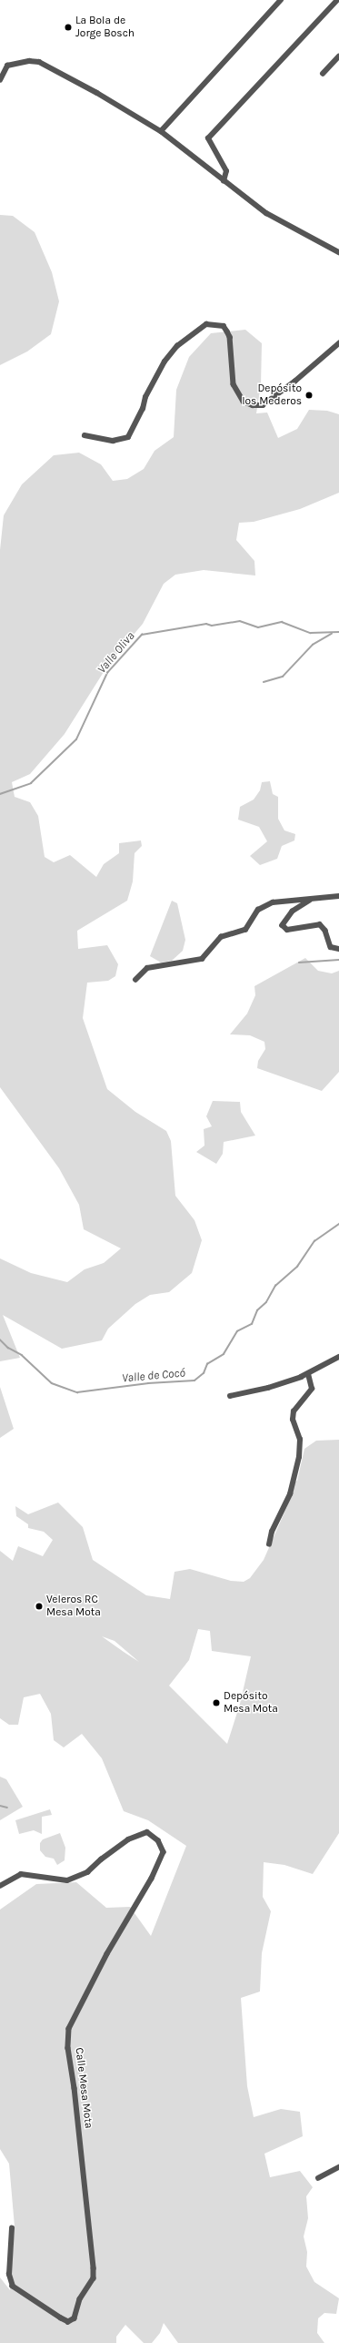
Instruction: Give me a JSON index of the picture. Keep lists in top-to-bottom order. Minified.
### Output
{"streets":{"street":["Calle Mesa Mota"]},"water":["Valle Oliva","Valle de Cocó"],"places":["La Bola de Jorge Bosch","Depósito los Mederos","Veleros RC Mesa Mota","Depósito Mesa Mota"]}
